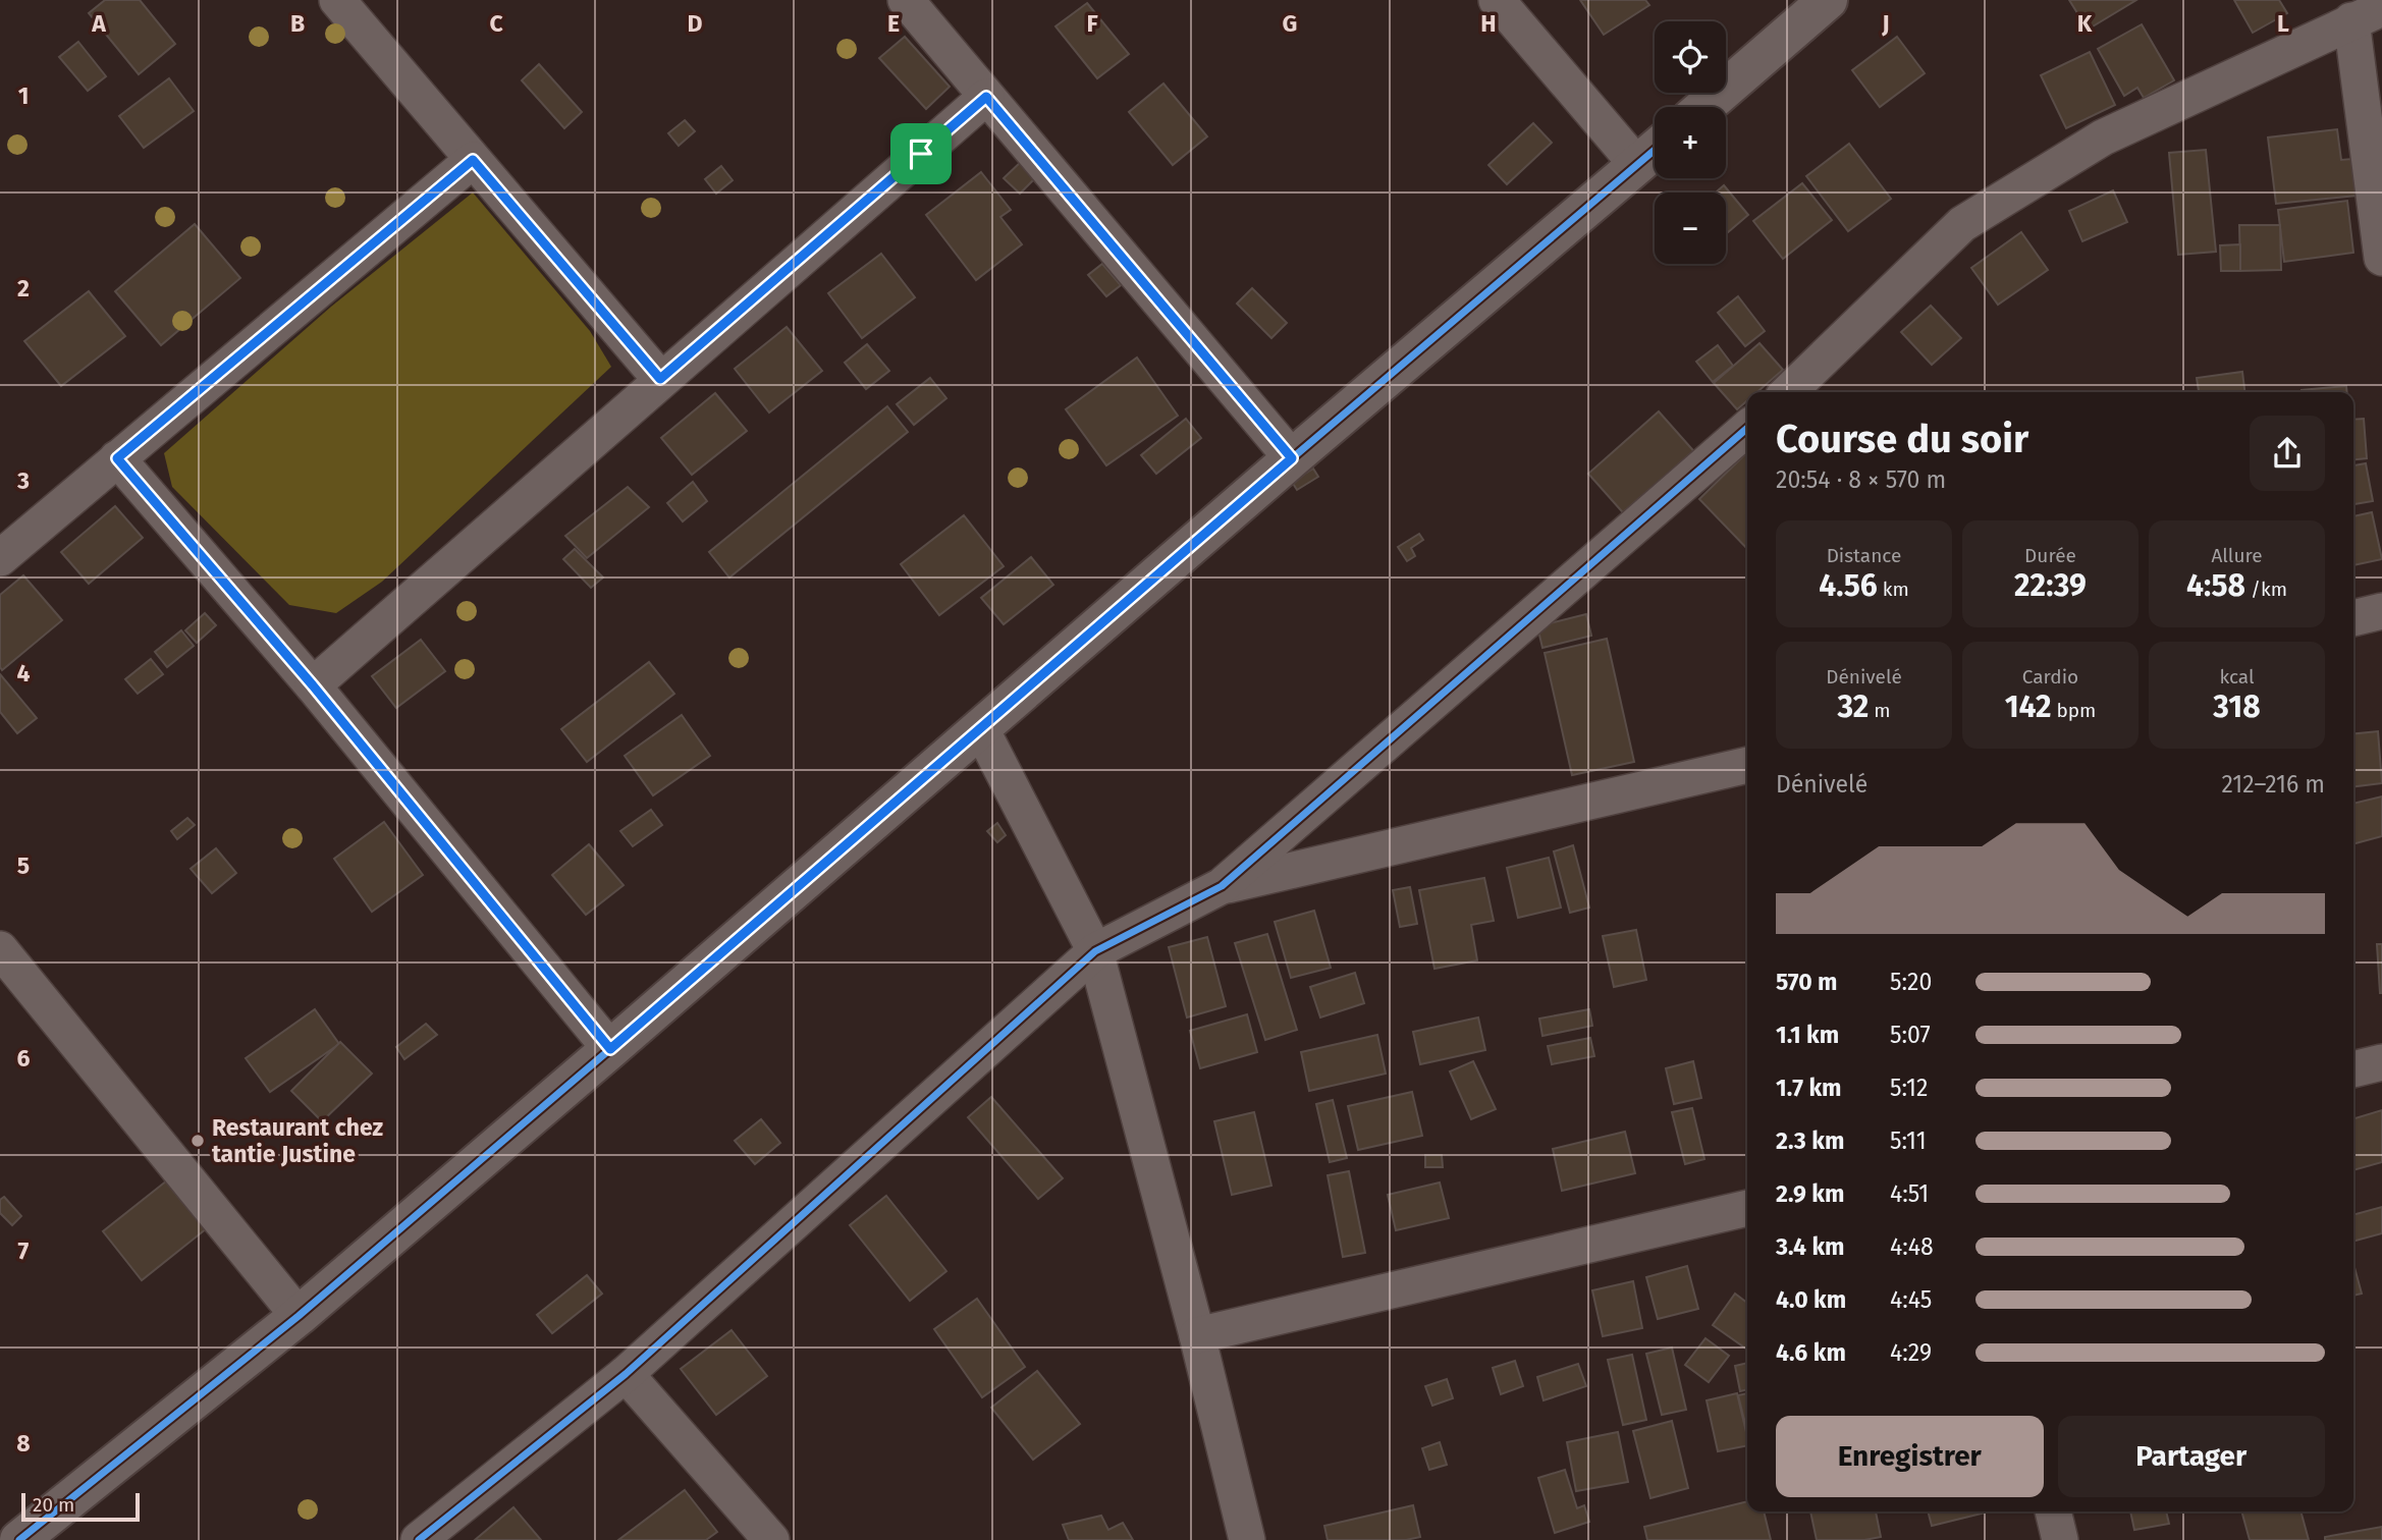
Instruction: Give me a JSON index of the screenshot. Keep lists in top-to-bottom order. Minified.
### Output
{"places":["Restaurant chez tantie Justine"],"scale_bar":"20 m","page":{"map_buttons":["+","−"],"heading":["Course du soir","20:54 · 8 × 570 m"],"stats":[["Distance","4.56 km"],["Durée","22:39"],["Allure","4:58 /km"],["Dénivelé","32 m"],["Cardio","142 bpm"],["kcal","318"]],"chart":["Dénivelé","212–216 m"],"list":[{"name":"570 m","note":"5:20"},{"name":"1.1 km","note":"5:07"},{"name":"1.7 km","note":"5:12"},{"name":"2.3 km","note":"5:11"},{"name":"2.9 km","note":"4:51"},{"name":"3.4 km","note":"4:48"},{"name":"4.0 km","note":"4:45"},{"name":"4.6 km","note":"4:29"}],"buttons":["Enregistrer","Partager"],"scale":"20 m"},"grid":{"columns":["A","B","C","D","E","F","G","H","J","K","L"],"rows":["1","2","3","4","5","6","7","8"]}}
